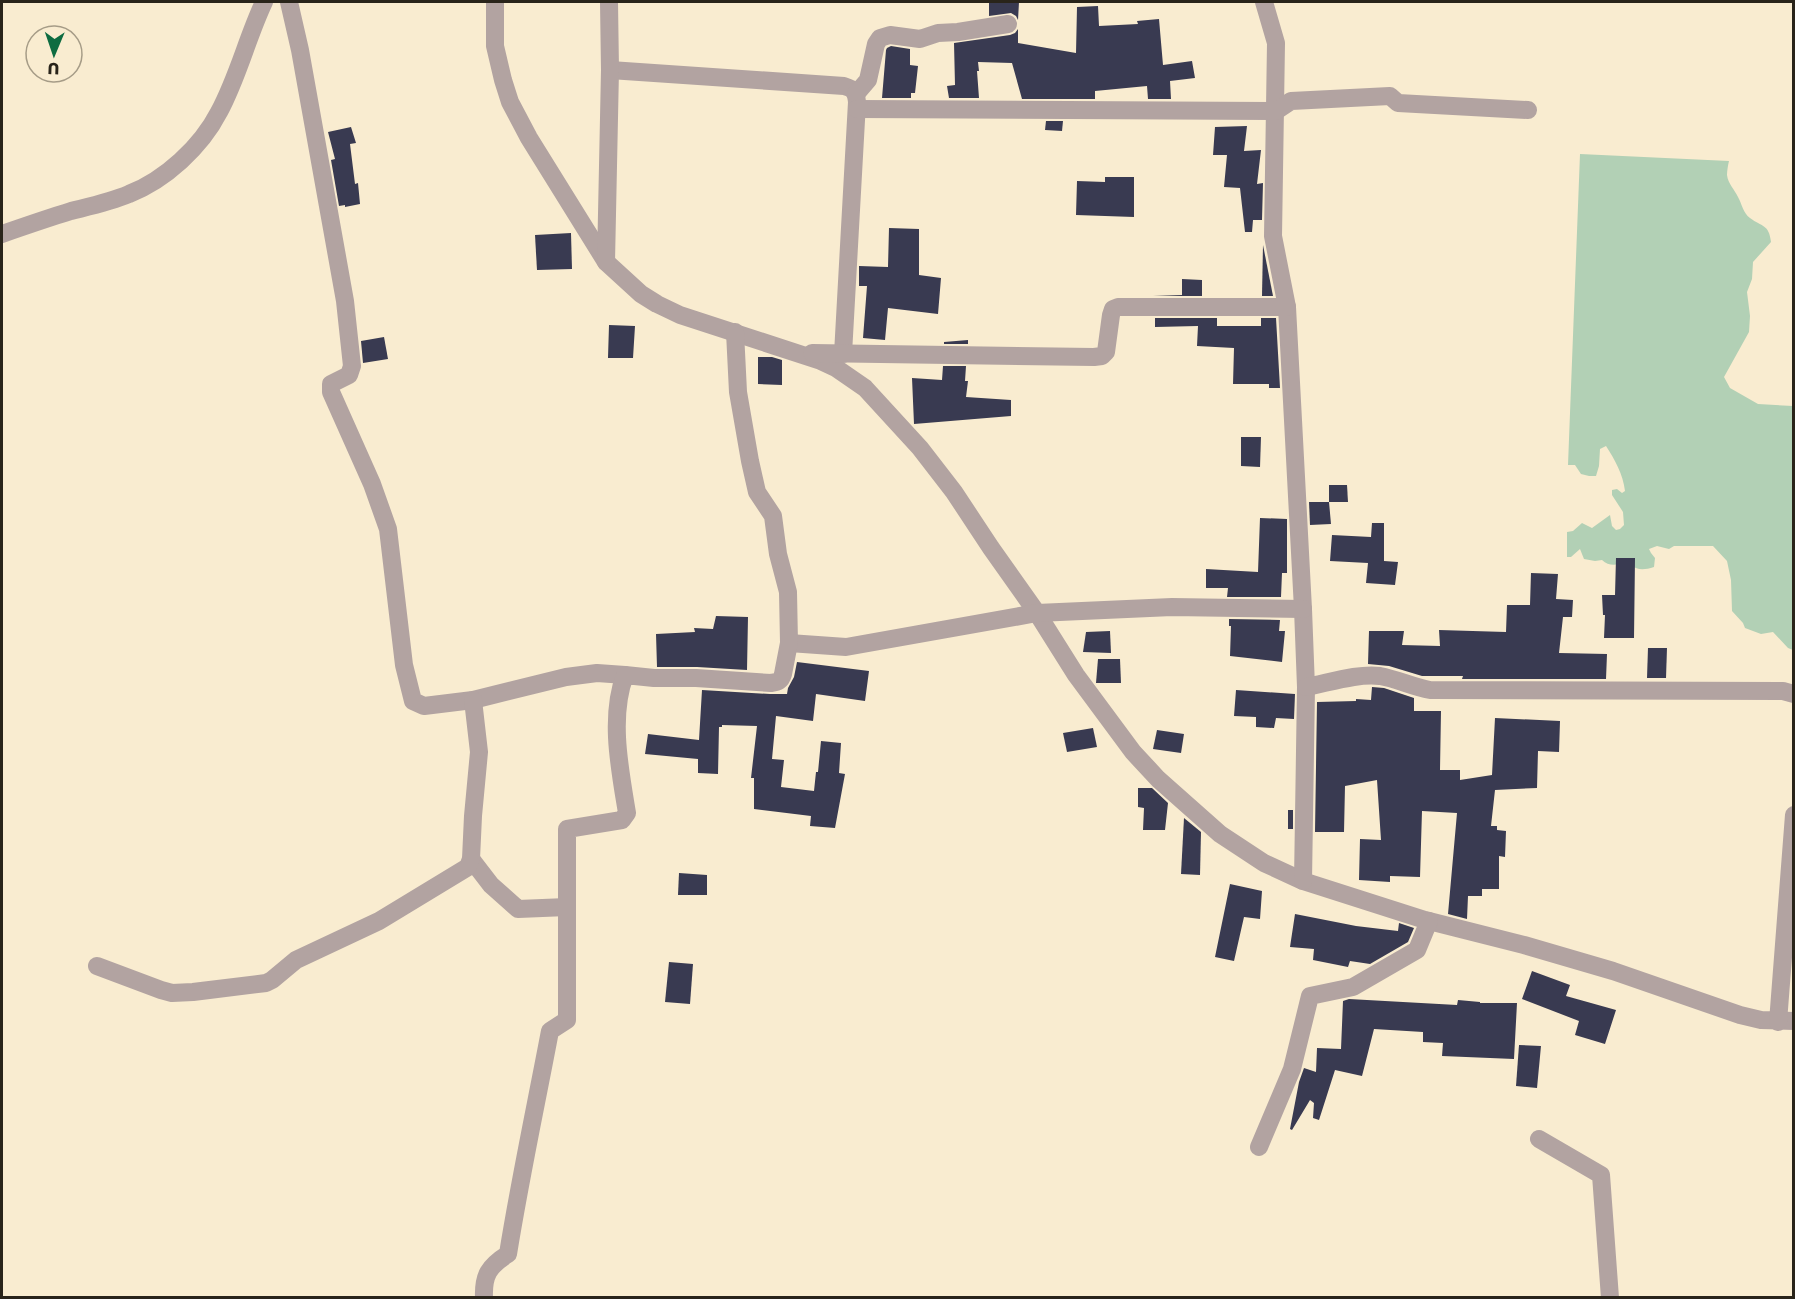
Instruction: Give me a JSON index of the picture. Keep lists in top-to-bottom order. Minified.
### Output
{"north":"bottom"}
